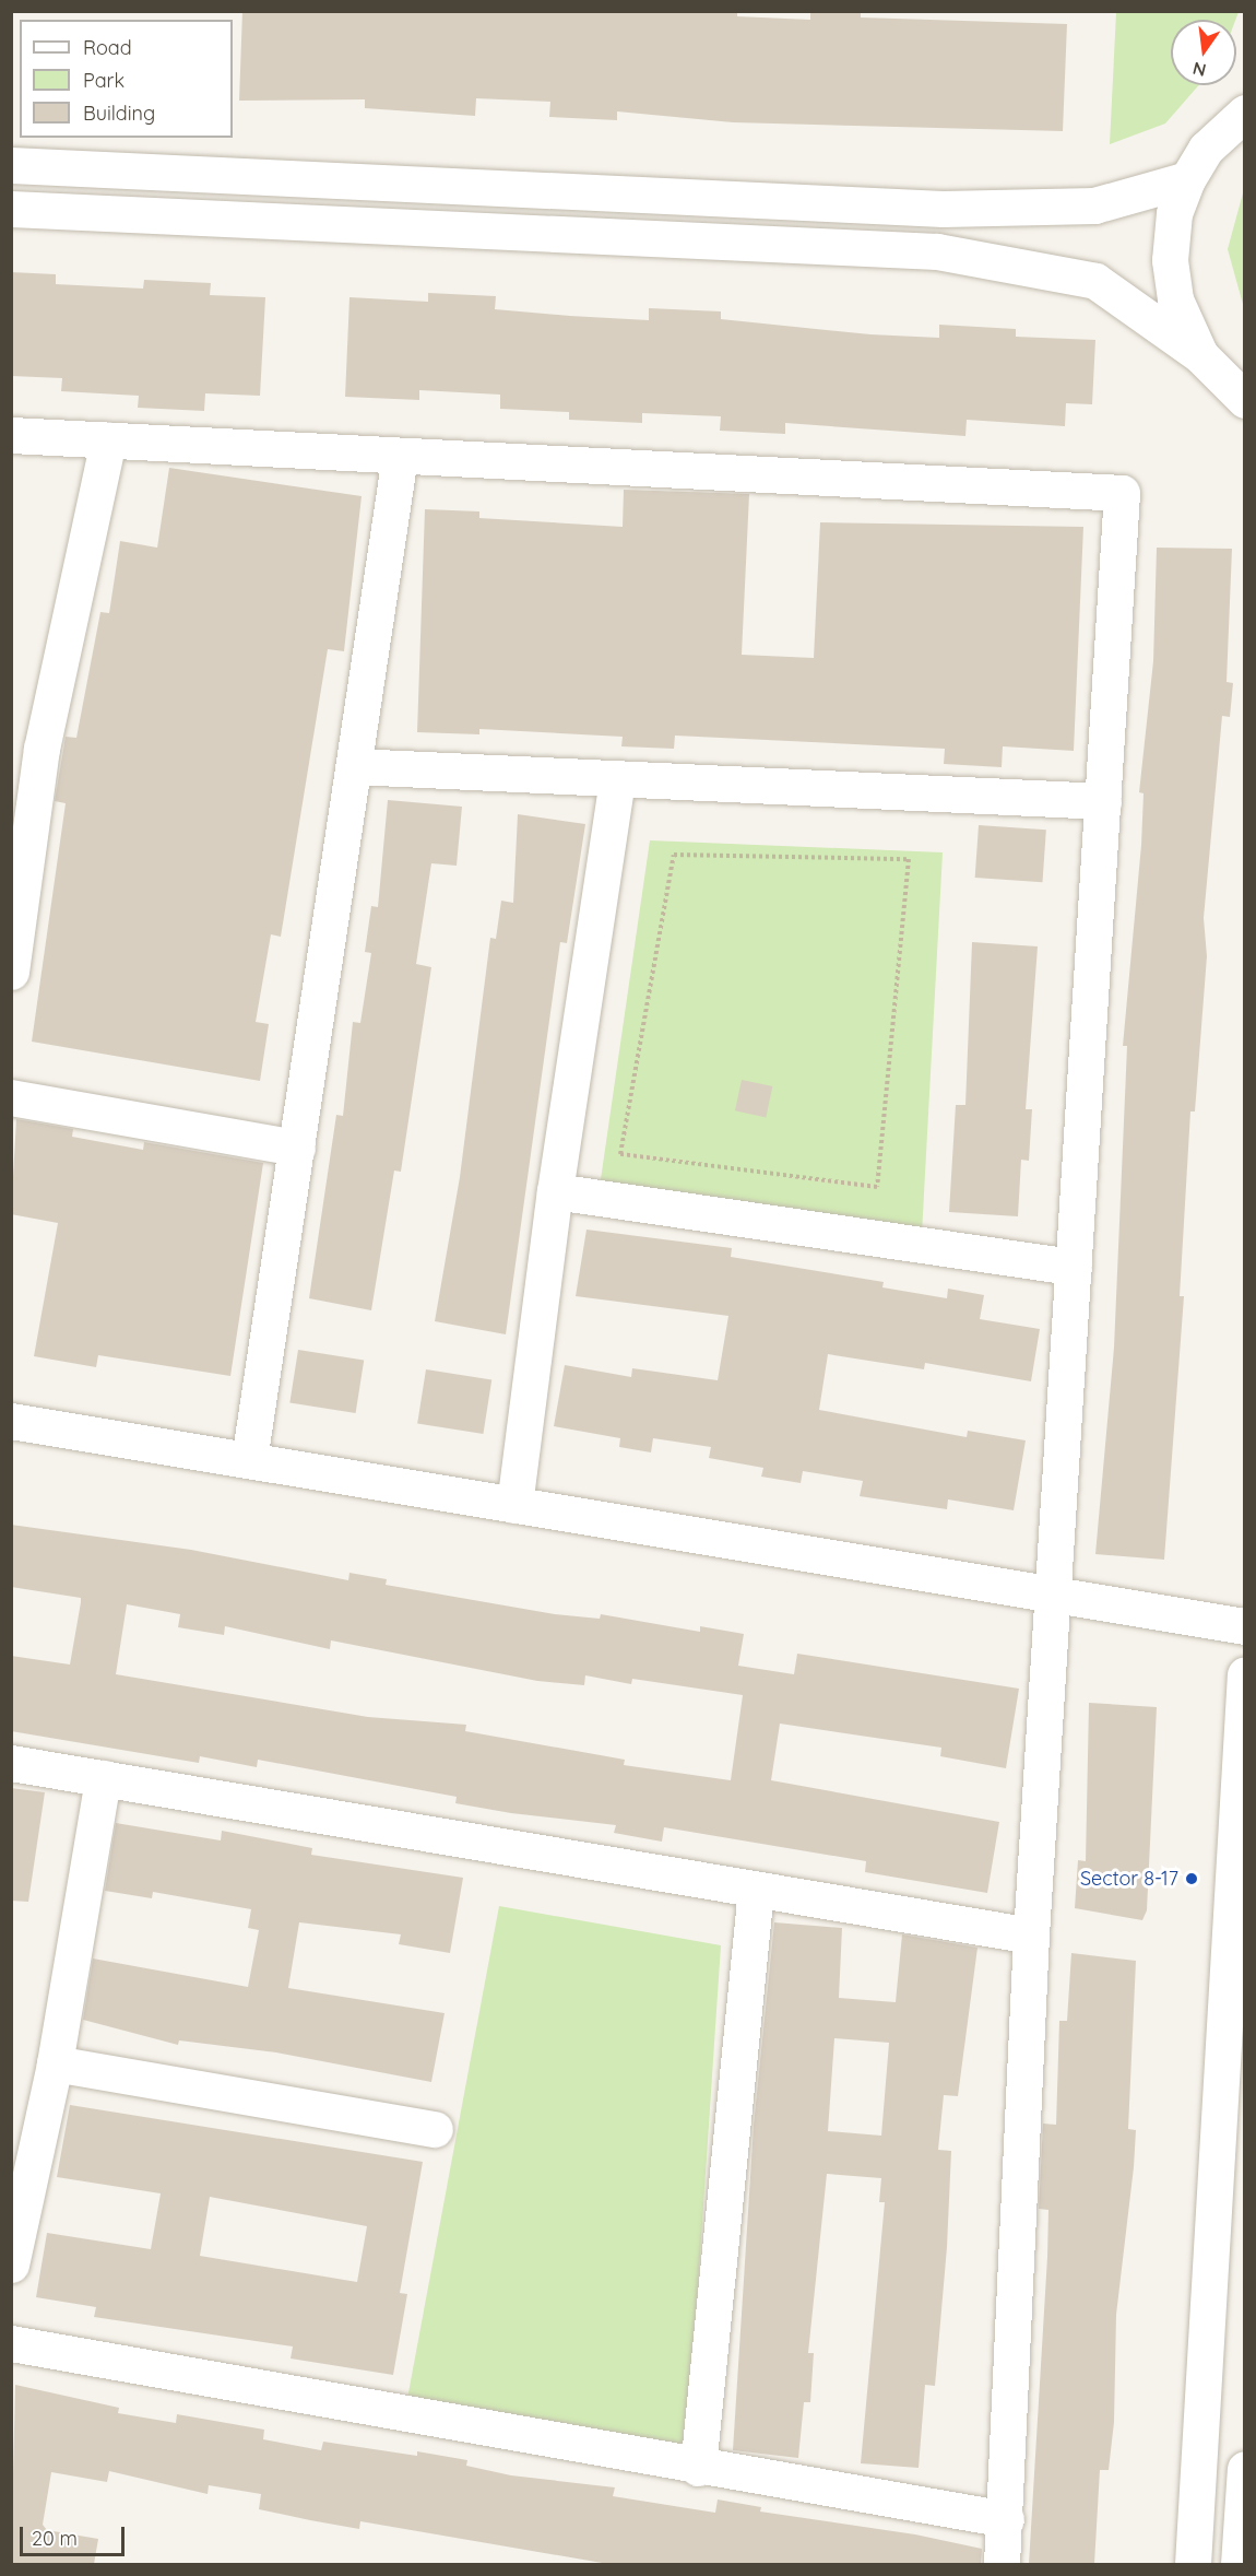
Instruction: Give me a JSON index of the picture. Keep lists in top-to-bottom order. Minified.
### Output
{"places":["Sector 8-17"],"legend":["Road","Park","Building"],"scale_bar":"20 m","north":"bottom"}
